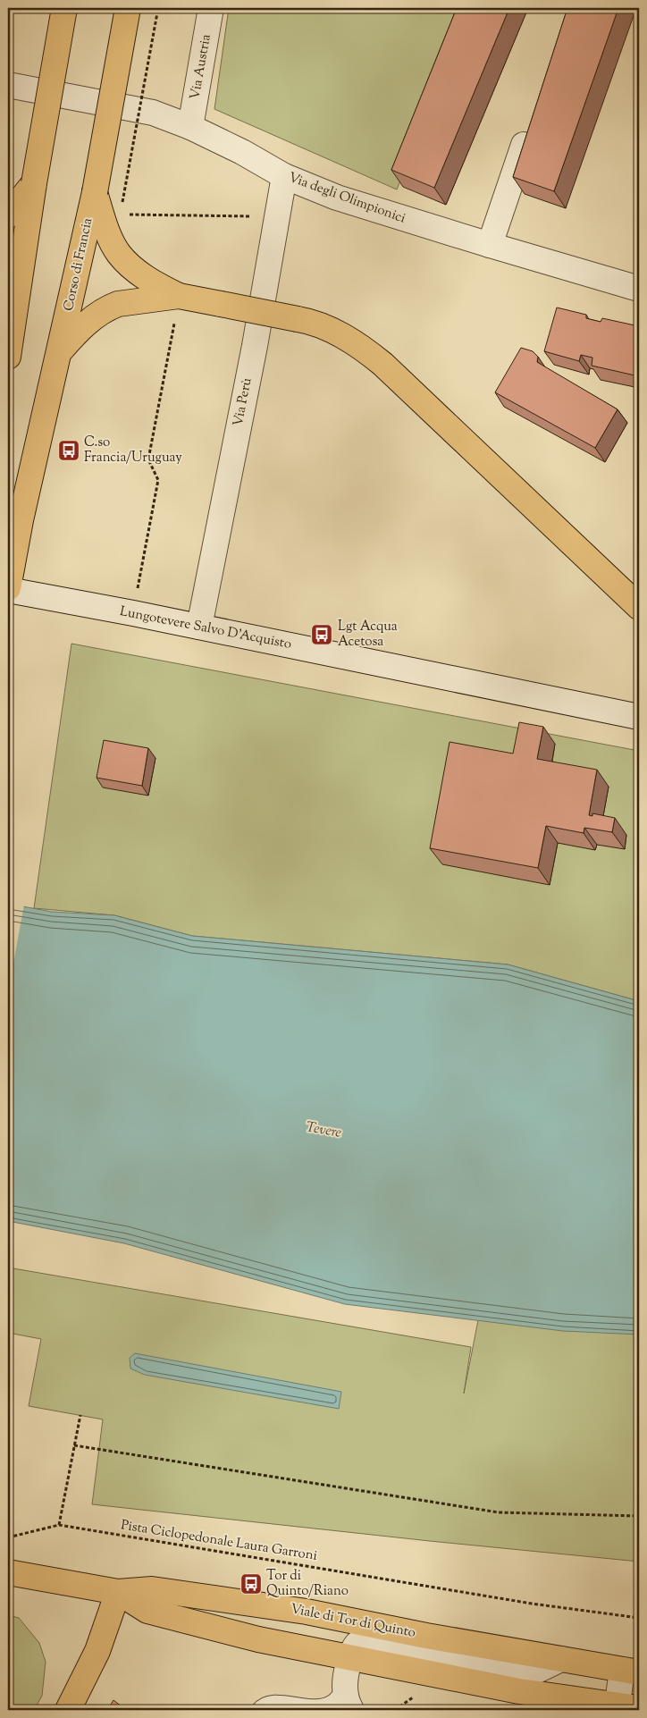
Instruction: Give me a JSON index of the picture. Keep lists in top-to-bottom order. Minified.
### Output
{"streets":{"main road":["Corso di Francia","Viale di Tor di Quinto"],"street":["Via Austria","Via degli Olimpionici","Via Perù","Lungotevere Salvo D'Acquisto"],"path":["Pista Ciclopedonale Laura Garroni"]},"crossings":[["Via Austria","Via degli Olimpionici"],["Via degli Olimpionici","Via Perù"],["Corso di Francia","Lungotevere Salvo D'Acquisto"],["Via Perù","Lungotevere Salvo D'Acquisto"]],"water":["Tevere"],"places":{"bus stop":["C.so Francia/Uruguay","Lgt Acqua Acetosa","Tor di Quinto/Riano"]}}
